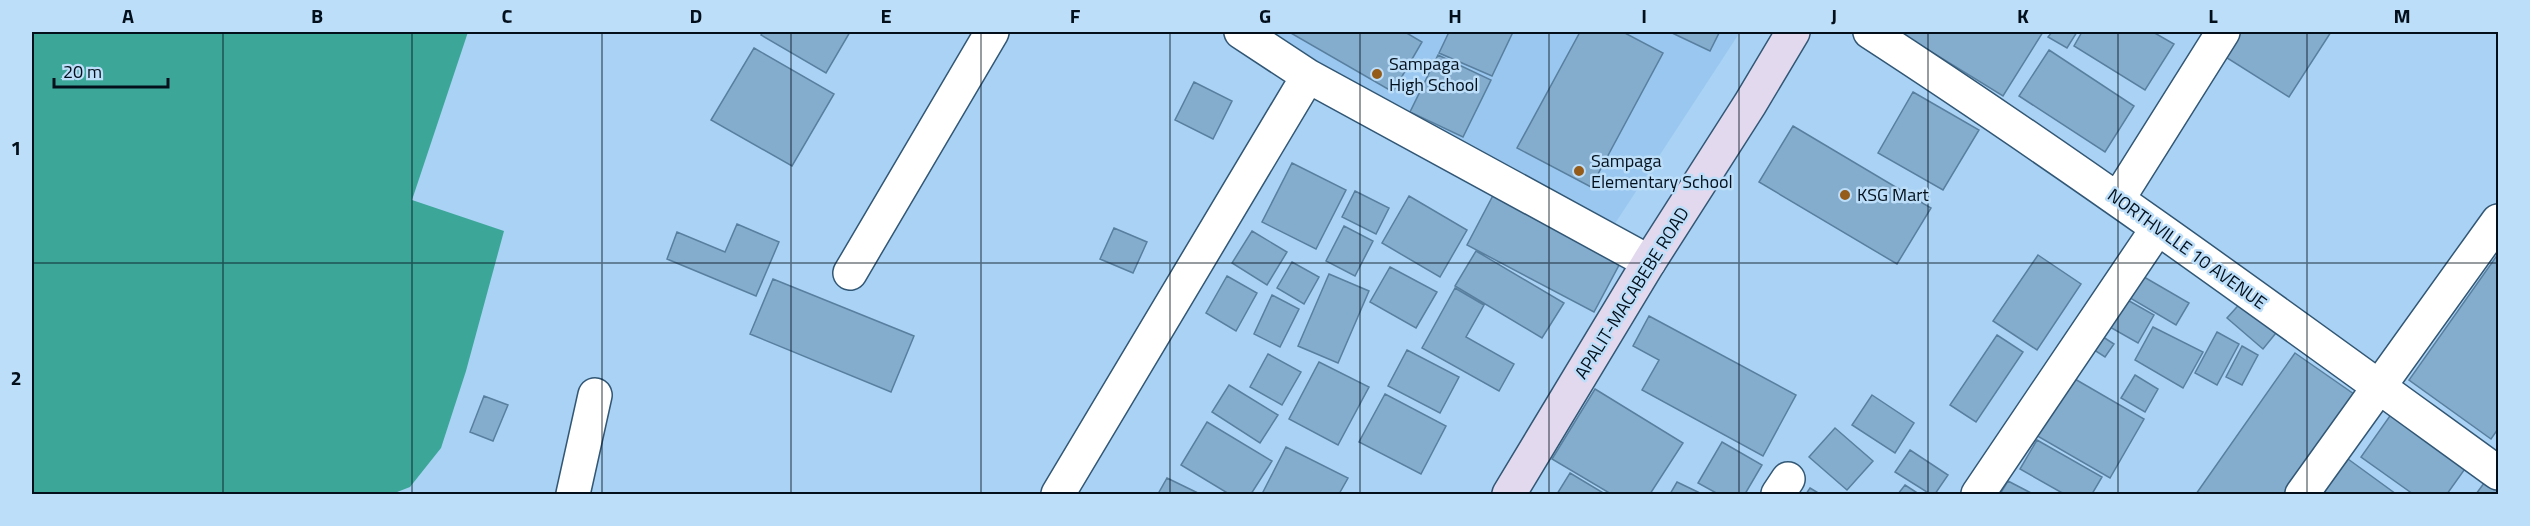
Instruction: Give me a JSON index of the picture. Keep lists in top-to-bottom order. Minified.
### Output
{"streets":{"main road":["APALIT-MACABEBE ROAD"],"street":["NORTHVILLE 10 AVENUE"]},"places":["Sampaga High School","Sampaga Elementary School","KSG Mart"],"scale_bar":"20 m","grid":{"columns":["A","B","C","D","E","F","G","H","I","J","K","L","M"],"rows":["1","2"]}}
